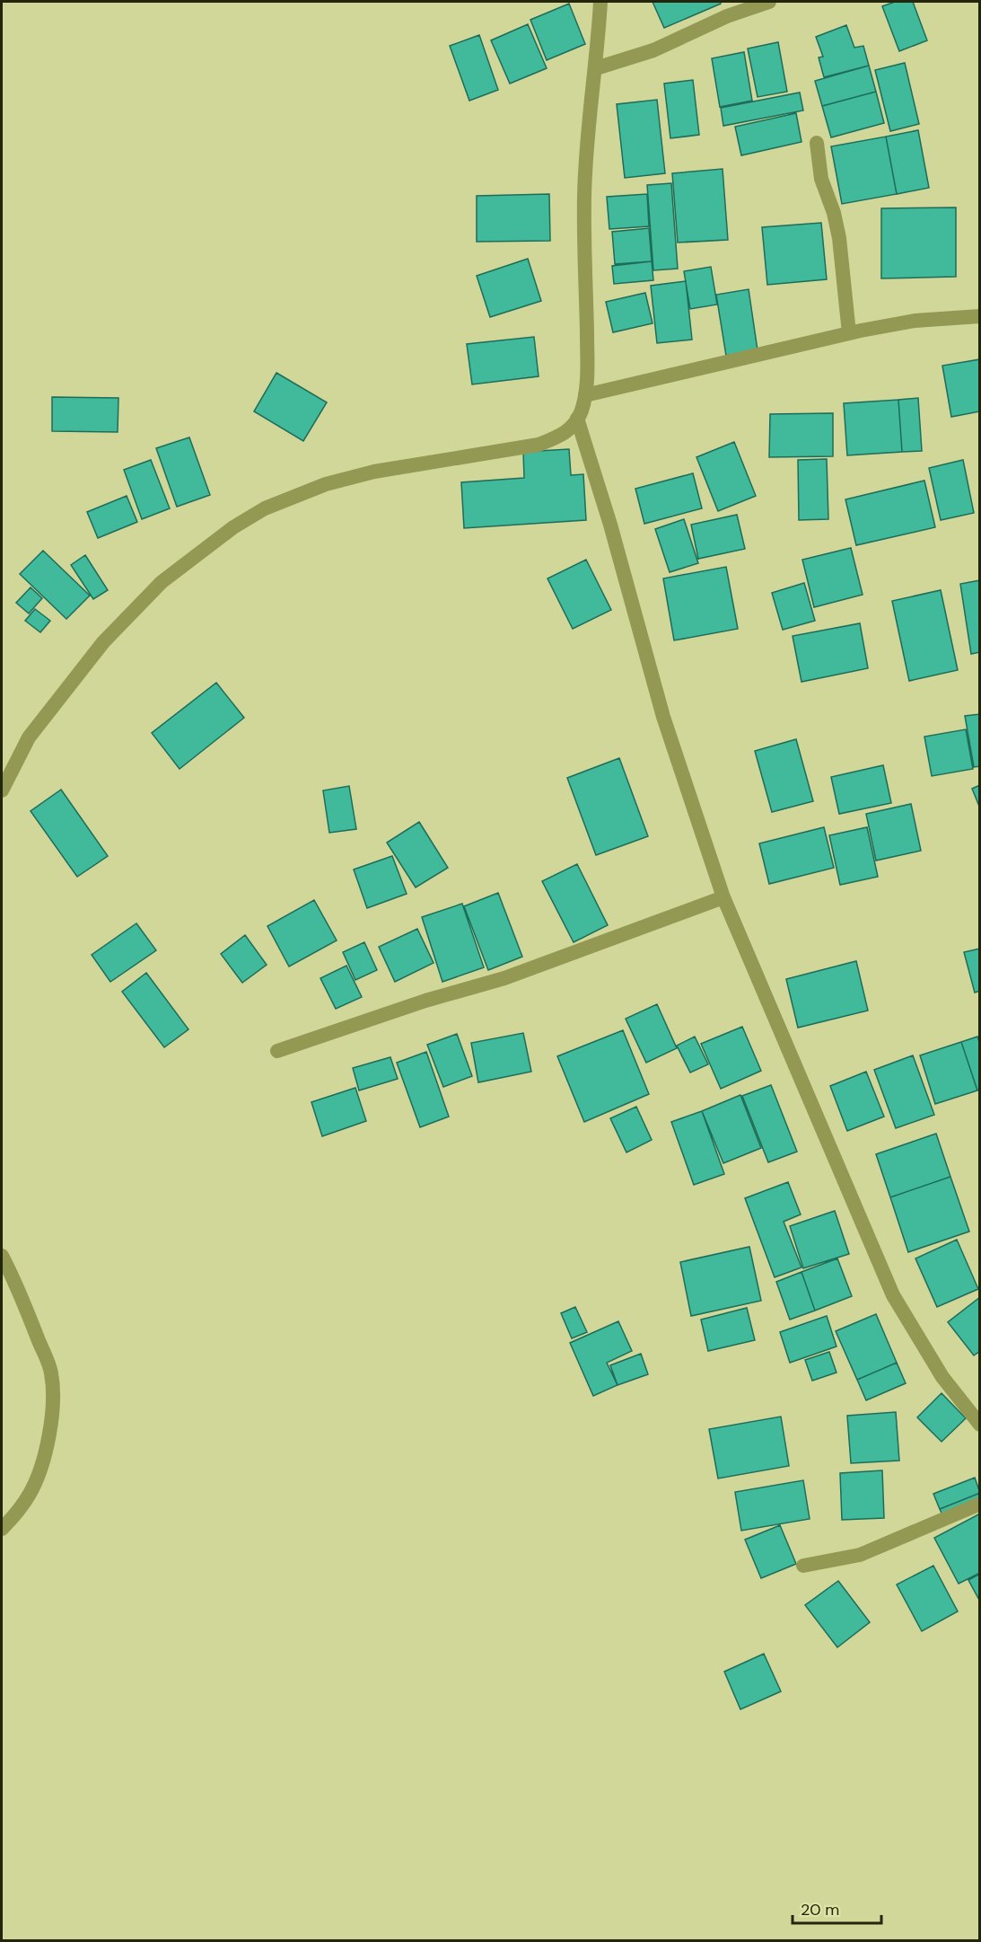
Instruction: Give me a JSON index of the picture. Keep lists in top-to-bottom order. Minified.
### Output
{"scale_bar":"20 m"}
